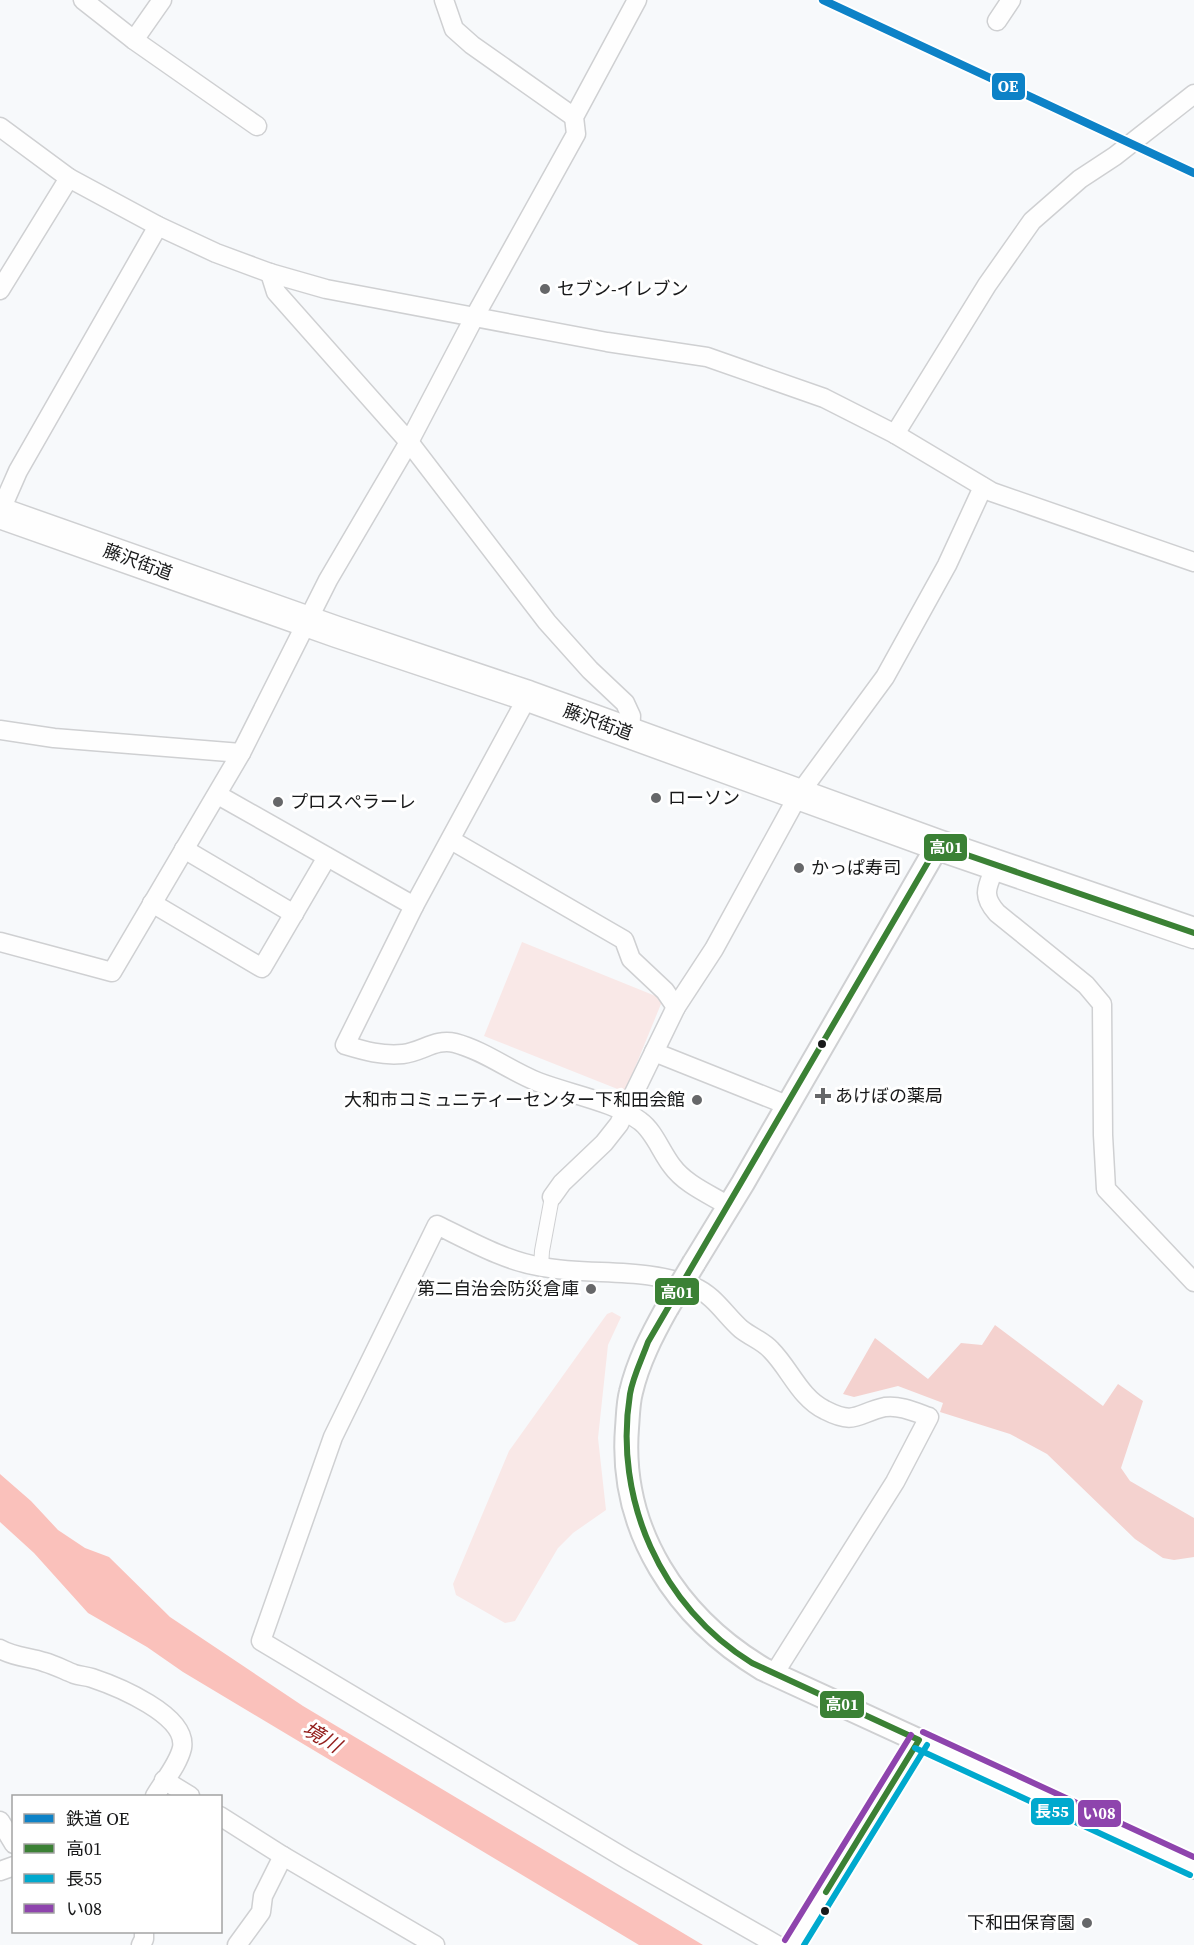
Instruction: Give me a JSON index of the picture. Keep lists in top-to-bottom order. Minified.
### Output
{"streets":{"highway":["藤沢街道"]},"water":["境川"],"places":{"other":["セブン-イレブン","ローソン","プロスぺラーレ","かっぱ寿司","大和市コミュニティーセンター下和田会館","第二自治会防災倉庫","下和田保育園"],"health":["あけぼの薬局"]},"lines":["rail line OE","transit line 高01","transit line い08","transit line 長55"],"legend":["鉄道 OE","高01","長55","い08"]}
